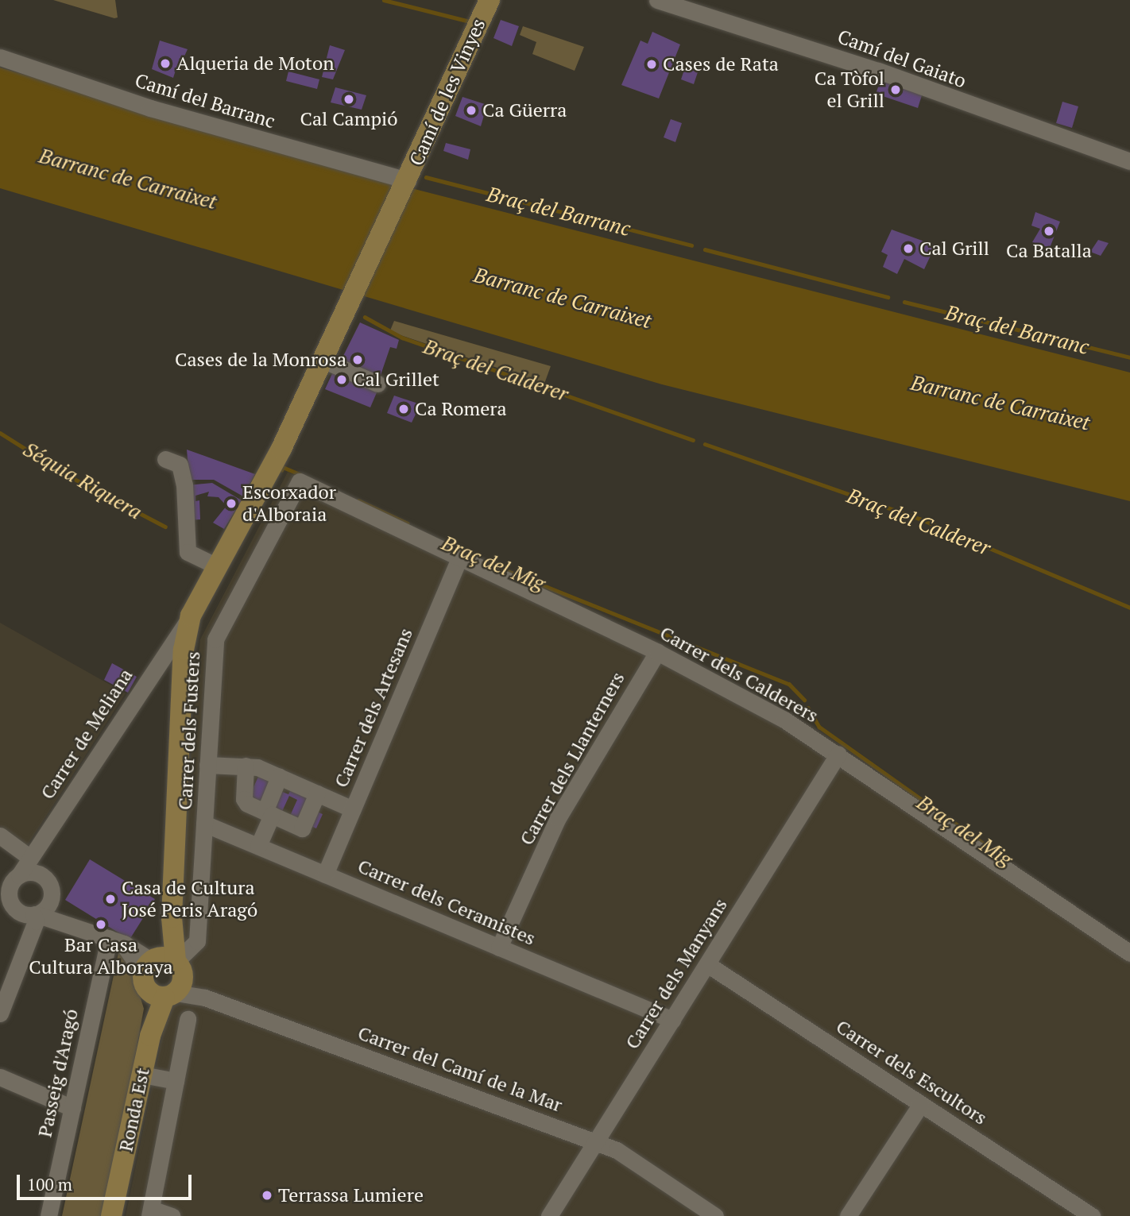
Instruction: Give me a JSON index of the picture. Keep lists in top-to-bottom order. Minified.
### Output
{"streets":{"main road":["Camí de les Vinyes","Ronda Est"],"street":["Camí del Gaiato","Camí del Barranc","Carrer dels Calderers","Carrer dels Artesans","Carrer dels Fusters","Carrer de Meliana","Carrer dels Llanterners","Carrer dels Ceramistes","Carrer dels Manyans","Carrer del Camí de la Mar","Carrer dels Escultors","Passeig d'Aragó"]},"crossings":[["Camí de les Vinyes","Camí del Barranc"],["Camí de les Vinyes","Ronda Est"],["Carrer dels Calderers","Carrer dels Artesans"],["Carrer dels Calderers","Carrer dels Fusters"],["Carrer dels Calderers","Carrer dels Llanterners"],["Carrer dels Calderers","Carrer dels Manyans"],["Carrer dels Artesans","Carrer dels Ceramistes"],["Carrer dels Fusters","Carrer dels Ceramistes"],["Carrer dels Fusters","Carrer del Camí de la Mar"],["Carrer dels Fusters","Ronda Est"],["Carrer de Meliana","Ronda Est"],["Carrer dels Llanterners","Carrer dels Ceramistes"],["Carrer dels Ceramistes","Carrer dels Manyans"],["Carrer dels Ceramistes","Ronda Est"],["Carrer dels Manyans","Carrer del Camí de la Mar"],["Carrer dels Manyans","Carrer dels Escultors"],["Carrer del Camí de la Mar","Ronda Est"]],"water":["Barranc de Carraixet","Braç del Barranc","Braç del Calderer","Séquia Riquera","Braç del Mig"],"places":["Alqueria de Moton","Cases de Rata","Ca Tòfol el Grill","Cal Campió","Ca Güerra","Ca Batalla","Cal Grill","Cases de la Monrosa","Cal Grillet","Ca Romera","Escorxador d'Alboraia","Casa de Cultura José Peris Aragó","Bar Casa Cultura Alboraya","Terrassa Lumiere"],"scale_bar":"100 m"}
